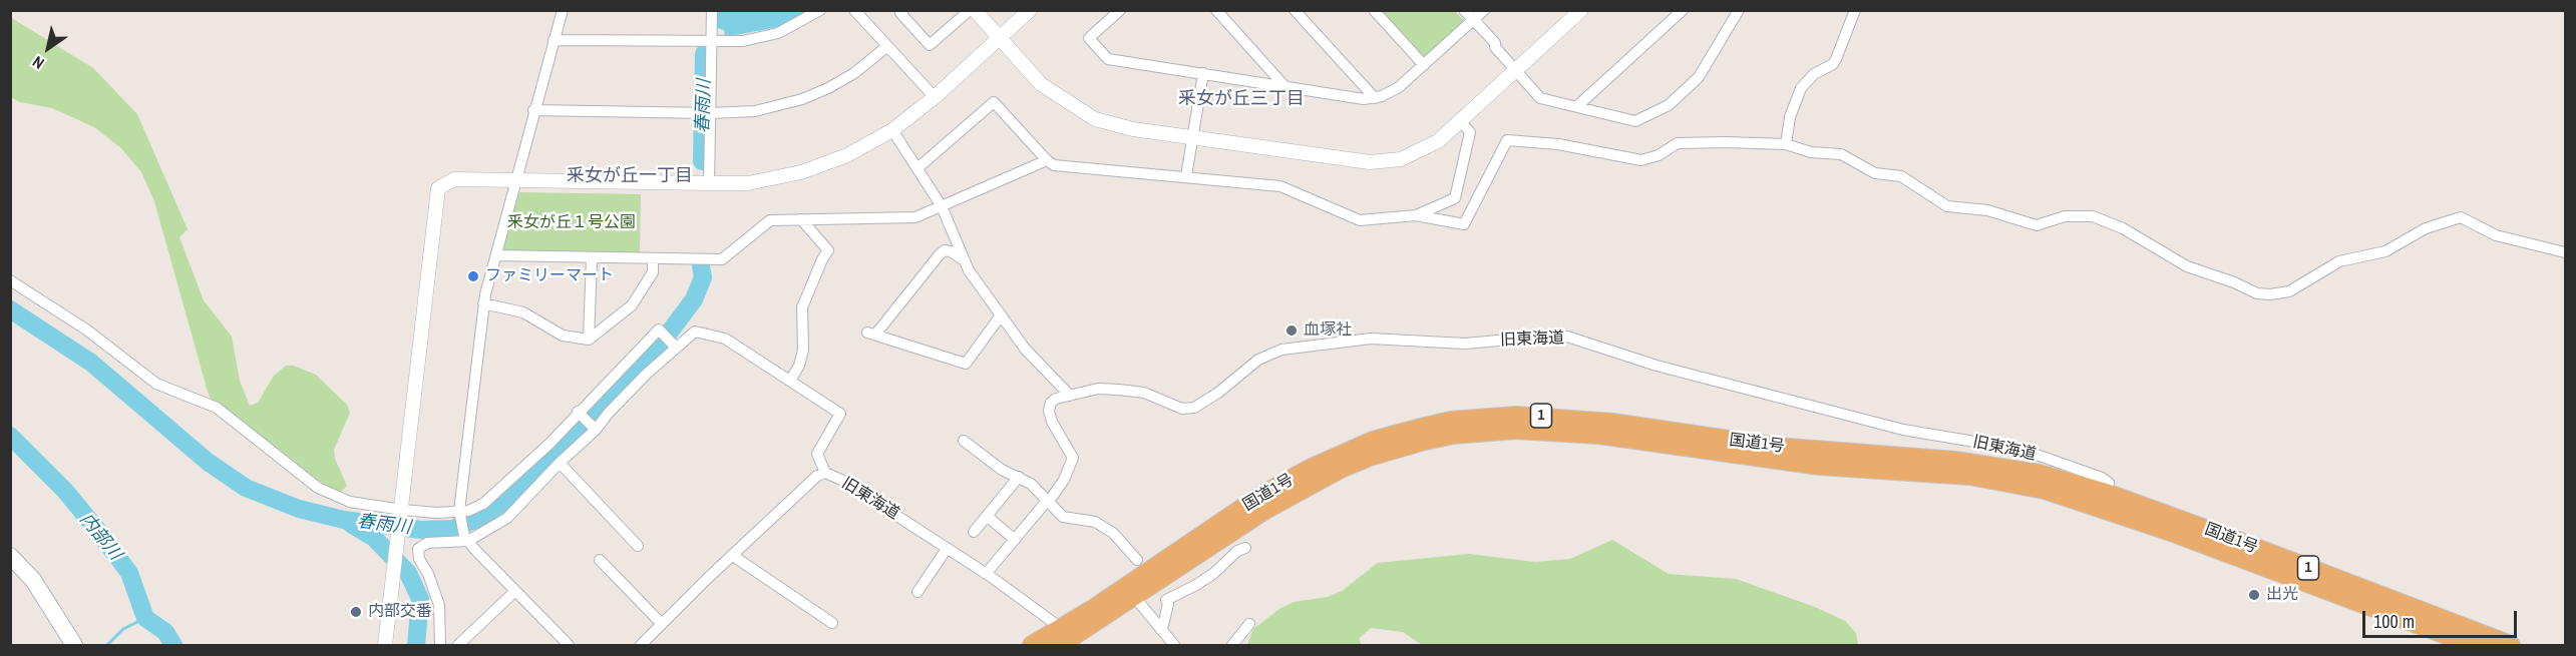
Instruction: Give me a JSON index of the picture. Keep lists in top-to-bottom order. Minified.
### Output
{"streets":{"highway":["1","国道1号"],"street":["旧東海道"]},"crossings":[["旧東海道","国道1号"]],"districts":["釆女が丘三丁目","釆女が丘一丁目"],"water":["春雨川","内部川"],"parks":["釆女が丘１号公園"],"places":["ファミリーマート","血塚社","出光","内部交番"],"scale_bar":"100 m","north":"bottom left"}
